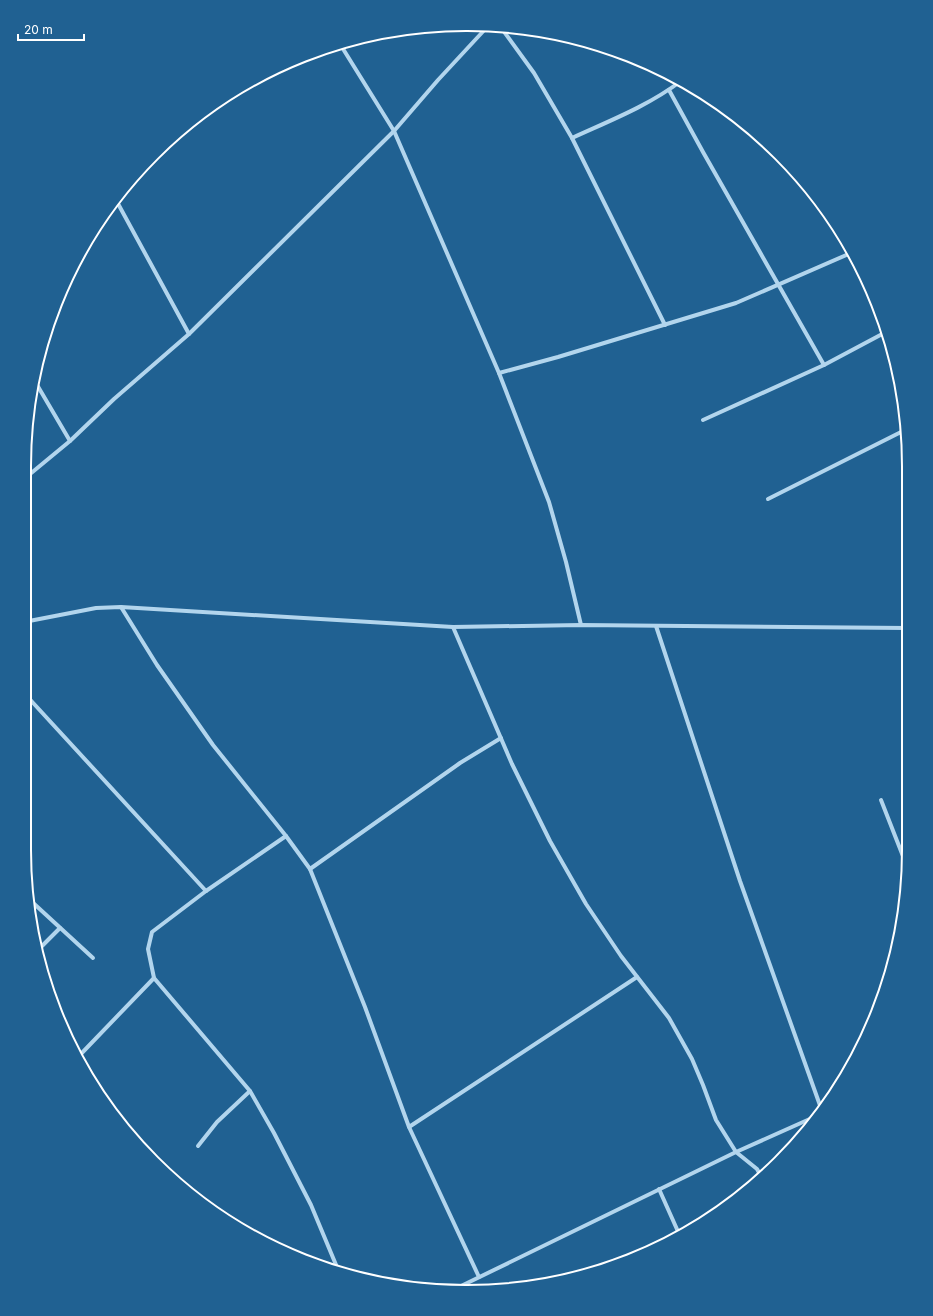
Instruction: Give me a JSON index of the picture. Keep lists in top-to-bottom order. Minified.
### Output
{"scale_bar":"20 m"}
